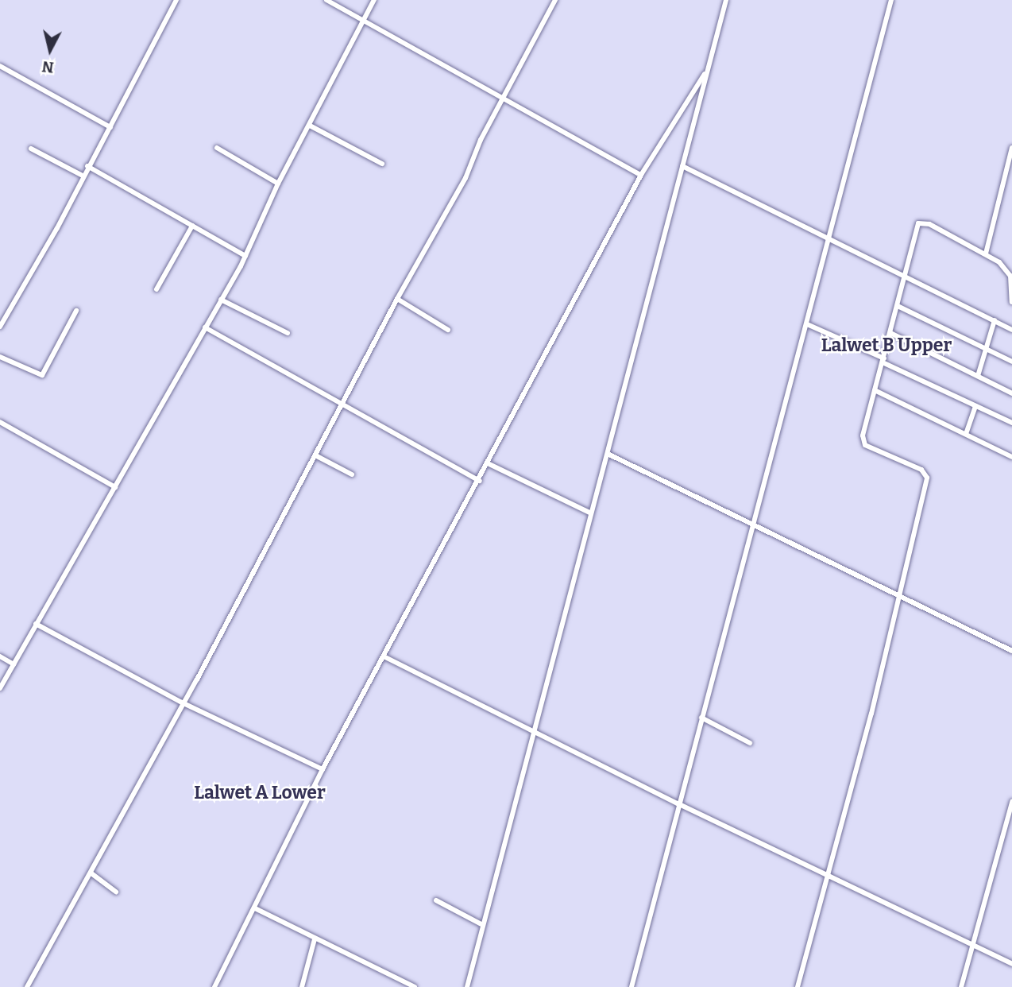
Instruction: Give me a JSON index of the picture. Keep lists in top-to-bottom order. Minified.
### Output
{"districts":["Lalwet B Upper","Lalwet A Lower"],"north":"bottom"}
